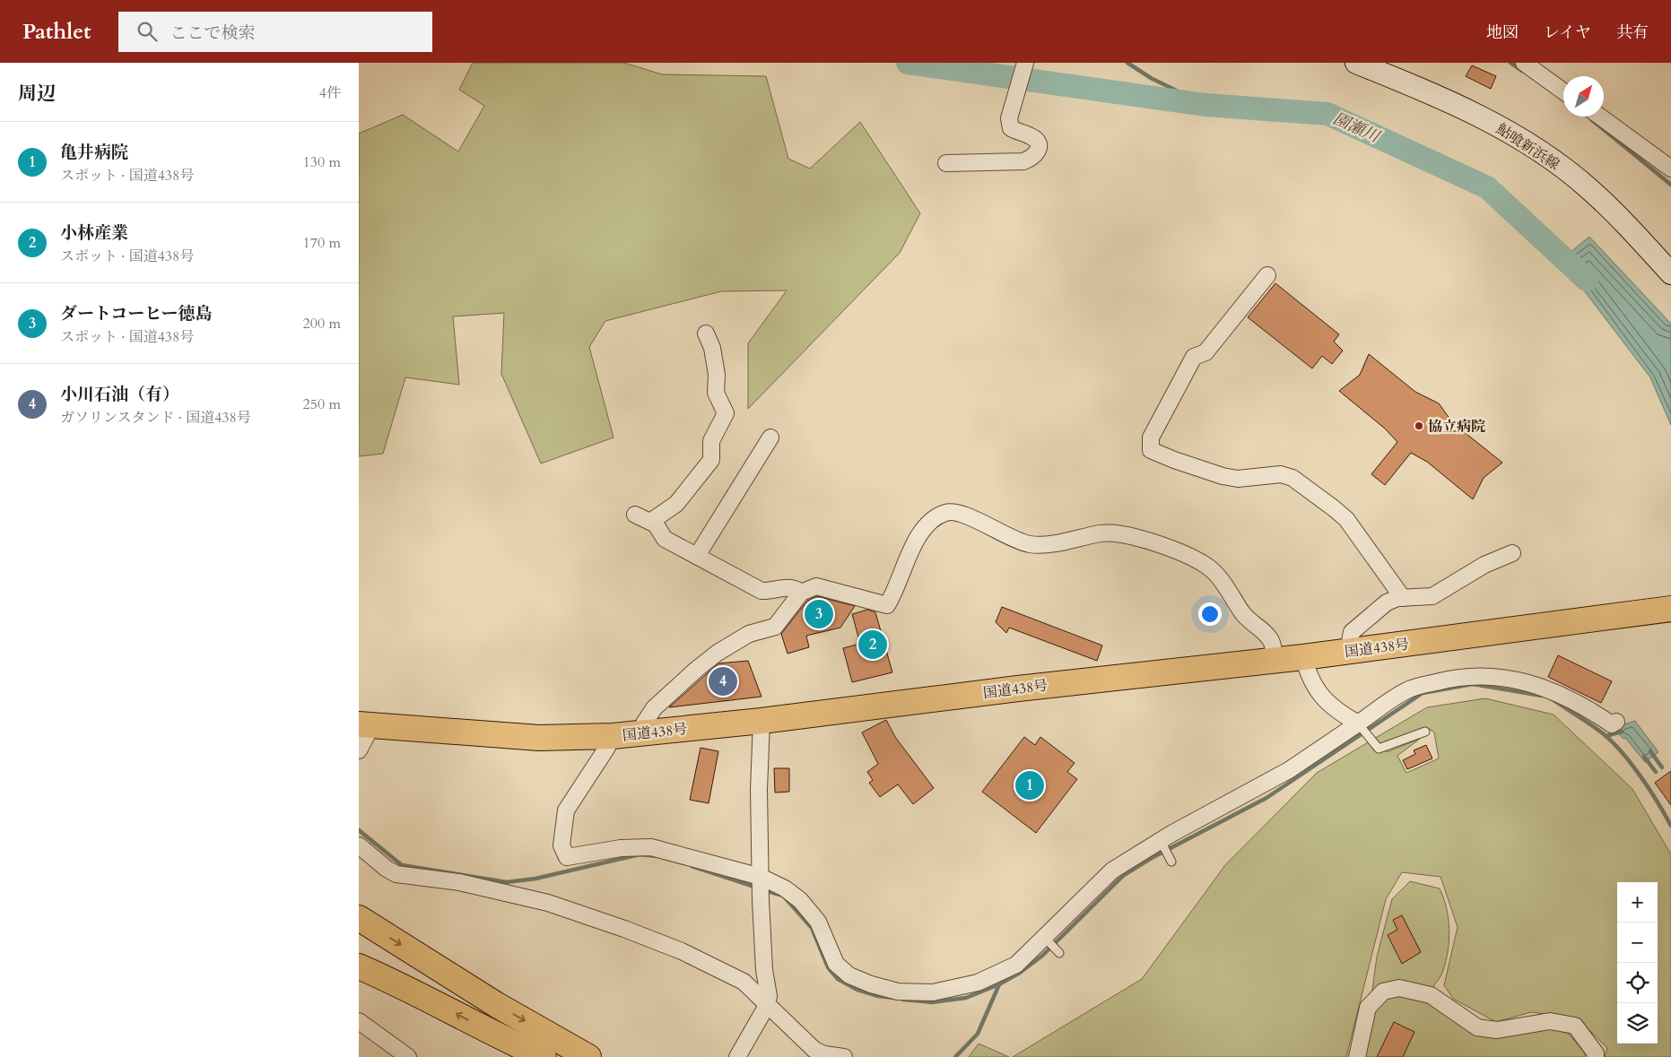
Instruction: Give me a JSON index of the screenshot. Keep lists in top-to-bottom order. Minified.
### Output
{"streets":{"highway":["国道438号"],"main road":["鮎喰新浜線"]},"water":["園瀬川"],"places":["協立病院"],"north":"top right","page":{"header":"Pathlet","search":"ここで検索","nav":["地図","レイヤ","共有"],"heading":["周辺","4件"],"list":[{"mark":"1","name":"亀井病院","note":"スポット · 国道438号","value":"130 m"},{"mark":"2","name":"小林産業","note":"スポット · 国道438号","value":"170 m"},{"mark":"3","name":"ダートコーヒー徳島","note":"スポット · 国道438号","value":"200 m"},{"mark":"4","name":"小川石油（有）","note":"ガソリンスタンド · 国道438号","value":"250 m"}],"pins":["3","2","4","1"],"map_buttons":["+","−"]}}
